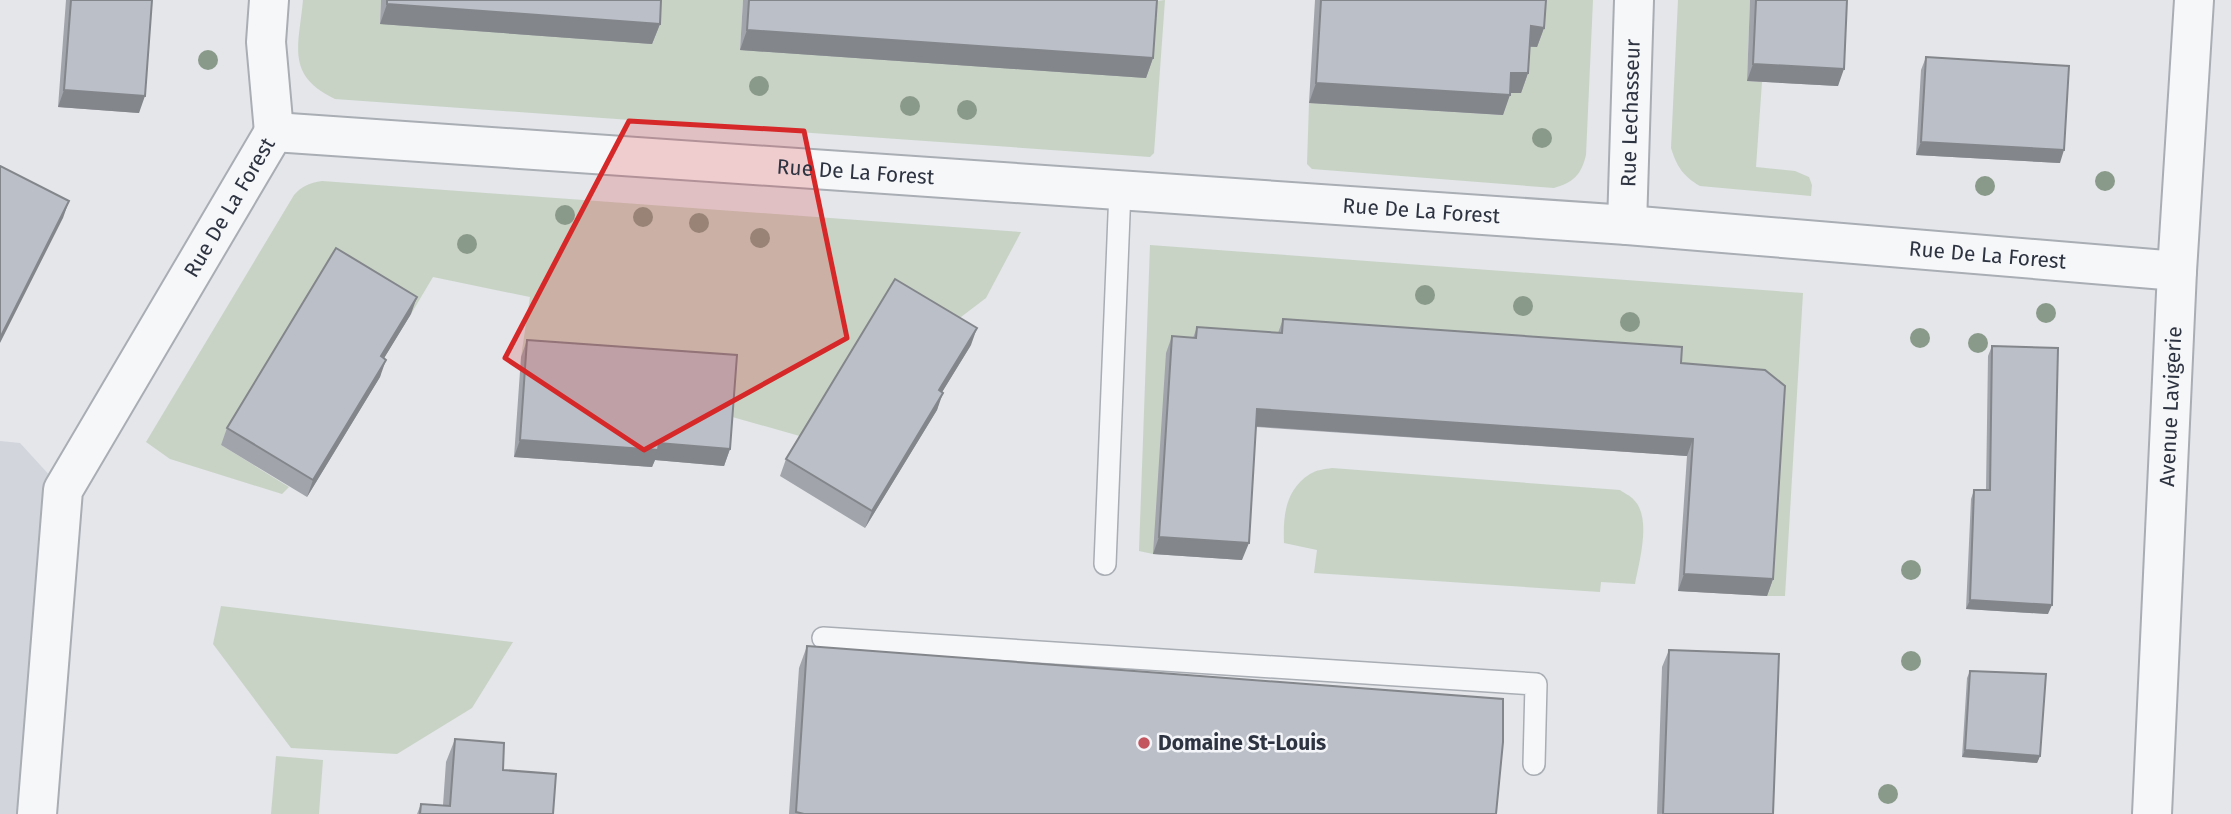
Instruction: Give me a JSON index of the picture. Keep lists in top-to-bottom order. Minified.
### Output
{"streets":{"street":["Rue Lechasseur","Rue De La Forest","Avenue Lavigerie"]},"crossings":[["Rue Lechasseur","Rue De La Forest"],["Rue De La Forest","Avenue Lavigerie"]],"places":["Domaine St-Louis"]}
